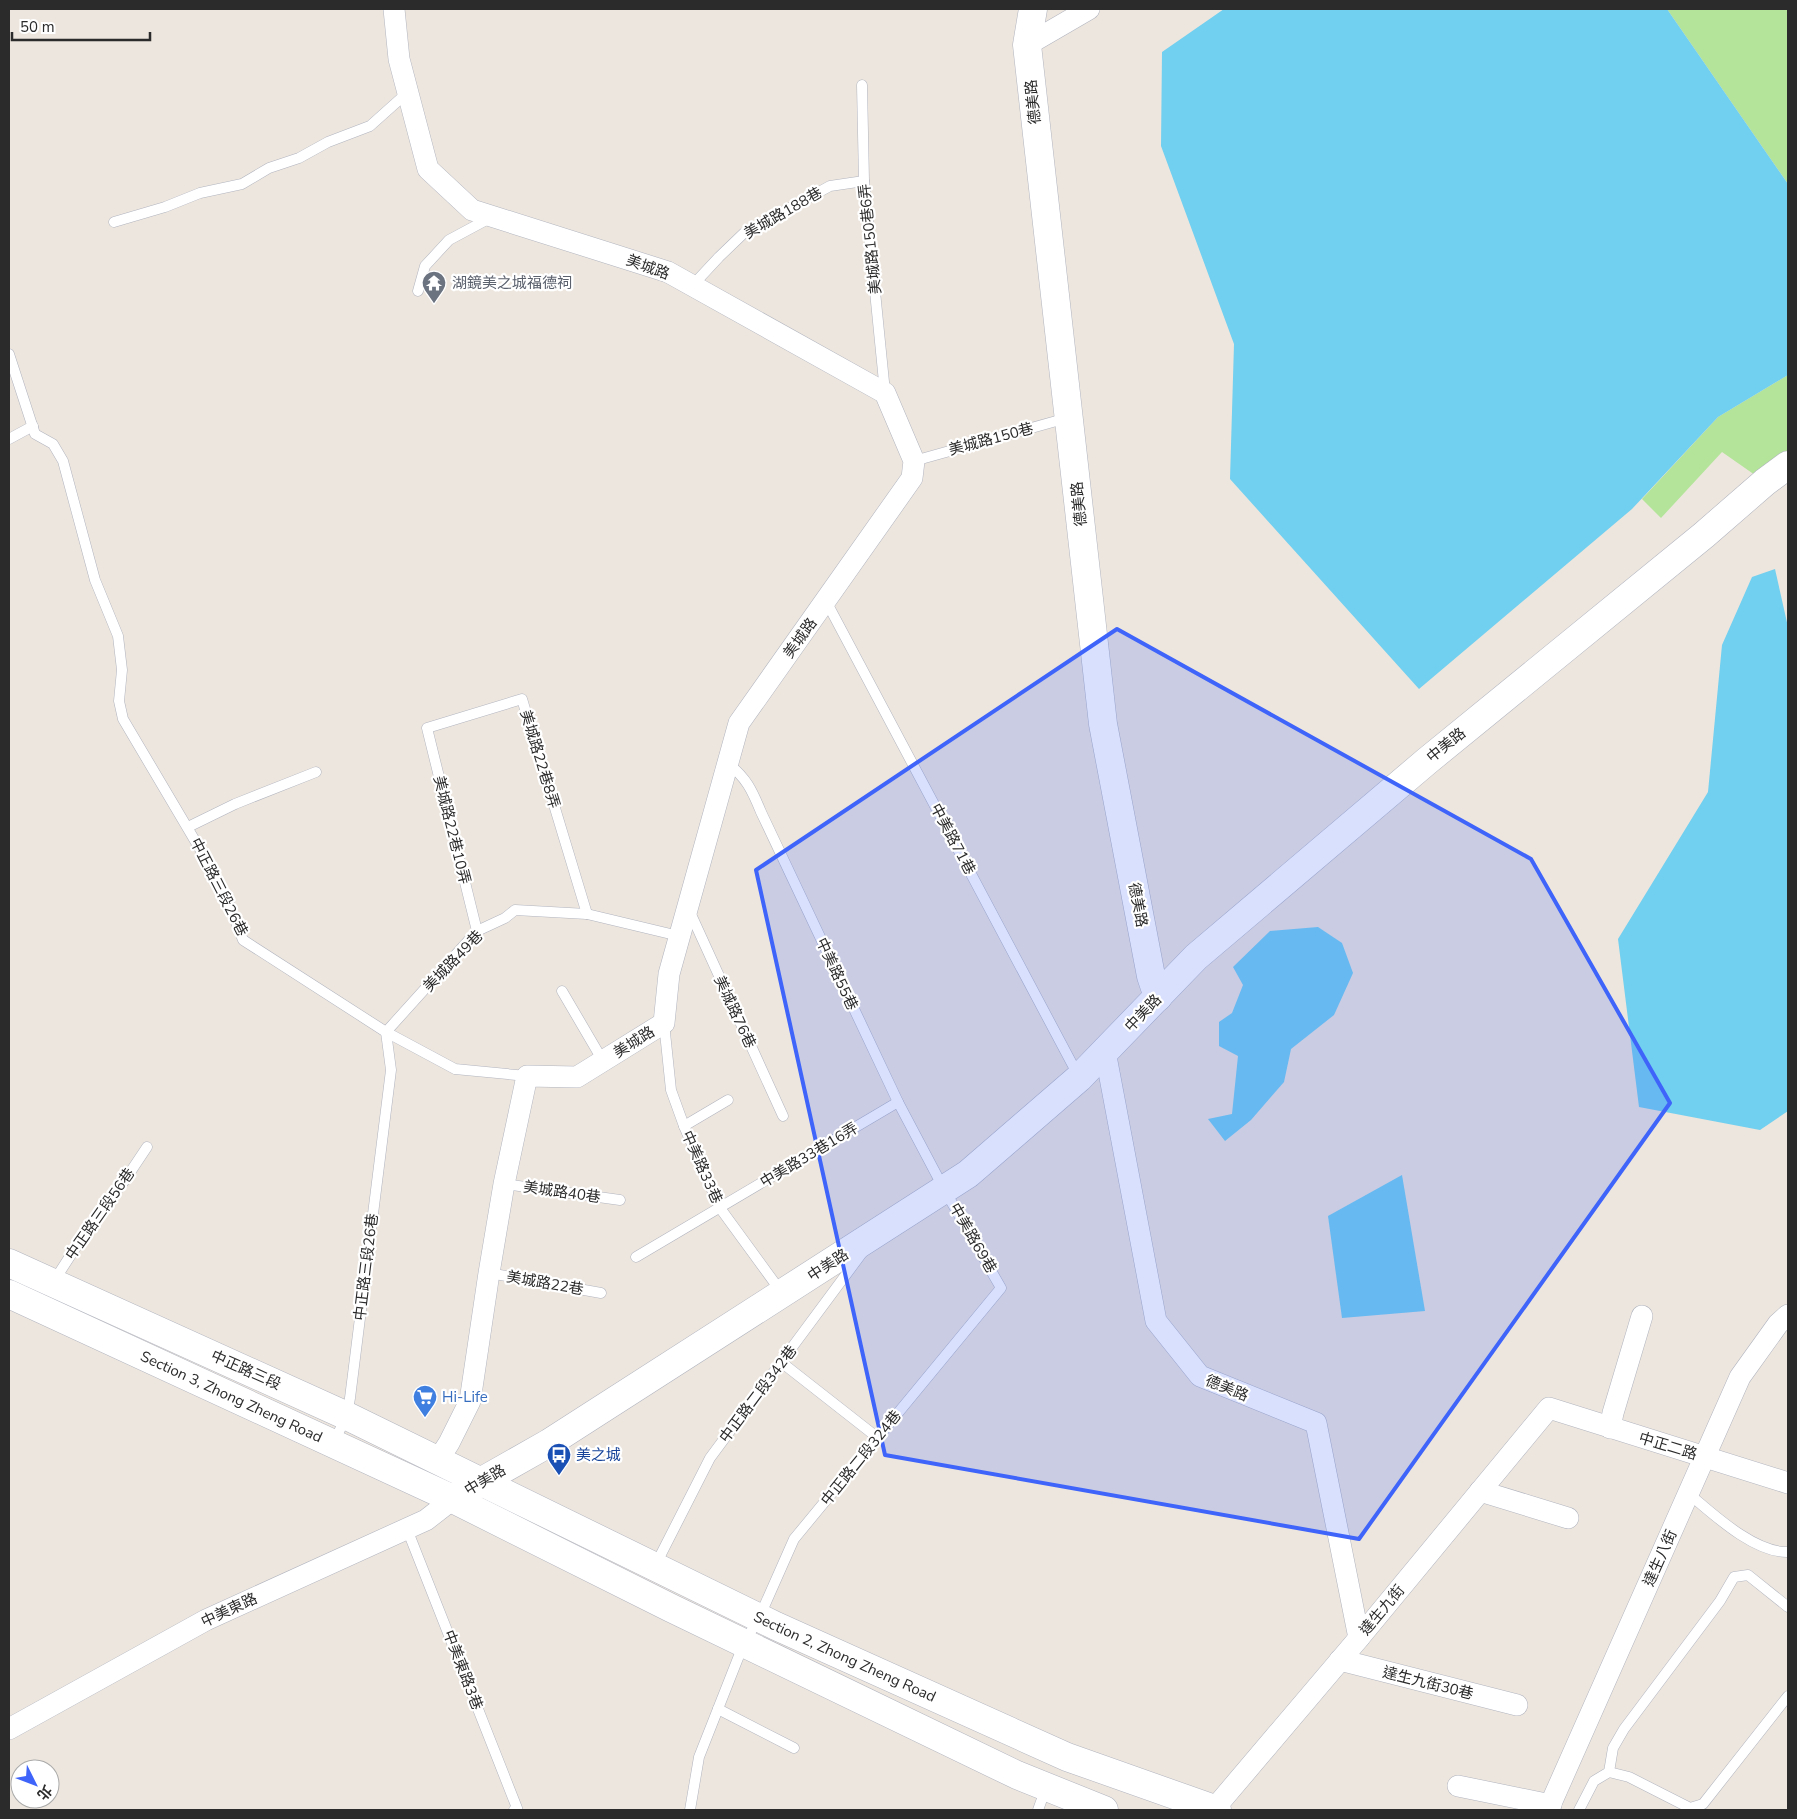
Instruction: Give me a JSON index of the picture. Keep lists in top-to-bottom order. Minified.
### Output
{"streets":{"street":["德美路","美城路","中美路","中正路三段","Section 3, Zhong Zheng Road","中正二路","達生八街","中美東路","達生九街","Section 2, Zhong Zheng Road","達生九街30巷"],"lane":["美城路188巷","美城路150巷6弄","美城路150巷","美城路22巷8弄","美城路22巷10弄","中美路71巷","中正路三段26巷","美城路49巷","中美路55巷","美城路76巷","中美路33巷16弄","中美路33巷","美城路40巷","中正路三段56巷","中美路69巷","美城路22巷","中正路二段342巷","中正路二段324巷","中美東路3巷"]},"crossings":[["德美路","美城路150巷"],["德美路","中美路"],["德美路","達生九街"],["美城路188巷","美城路150巷6弄"],["美城路188巷","美城路"],["美城路150巷6弄","美城路"],["美城路","美城路150巷"],["美城路","中美路71巷"],["美城路","美城路49巷"],["美城路","中美路55巷"],["美城路","美城路76巷"],["美城路","中美路33巷"],["中美路","中美路71巷"],["中美路","中美路55巷"],["中美路","中美路33巷"],["中美路","中美路69巷"],["中美路","中正路三段"],["中美路","中正路二段342巷"],["中美路","Section 3, Zhong Zheng Road"],["中美路","中美東路"],["中美路","Section 2, Zhong Zheng Road"],["美城路22巷8弄","美城路22巷10弄"],["美城路22巷8弄","美城路49巷"],["美城路22巷10弄","美城路49巷"],["中正路三段26巷","美城路49巷"],["中正路三段26巷","中正路三段"],["中正路三段26巷","Section 3, Zhong Zheng Road"],["中美路55巷","中美路33巷16弄"],["中美路55巷","中美路69巷"],["中美路33巷16弄","中美路33巷"],["中正路三段56巷","中正路三段"],["中正路三段56巷","Section 3, Zhong Zheng Road"],["中美路69巷","中正路二段324巷"],["中正路三段","Section 3, Zhong Zheng Road"],["中正路三段","Section 2, Zhong Zheng Road"],["中正路二段342巷","Section 2, Zhong Zheng Road"],["Section 3, Zhong Zheng Road","中美東路"],["Section 3, Zhong Zheng Road","Section 2, Zhong Zheng Road"],["中正二路","達生八街"],["中正二路","達生九街"],["中正路二段324巷","Section 2, Zhong Zheng Road"],["中美東路","Section 2, Zhong Zheng Road"],["中美東路","中美東路3巷"],["達生九街","Section 2, Zhong Zheng Road"],["達生九街","達生九街30巷"]],"places":{"temple":["湖鏡美之城福德祠"],"supermarket":["Hi-Life"],"bus stop":["美之城"]},"scale_bar":"50 m","north":"bottom right"}
